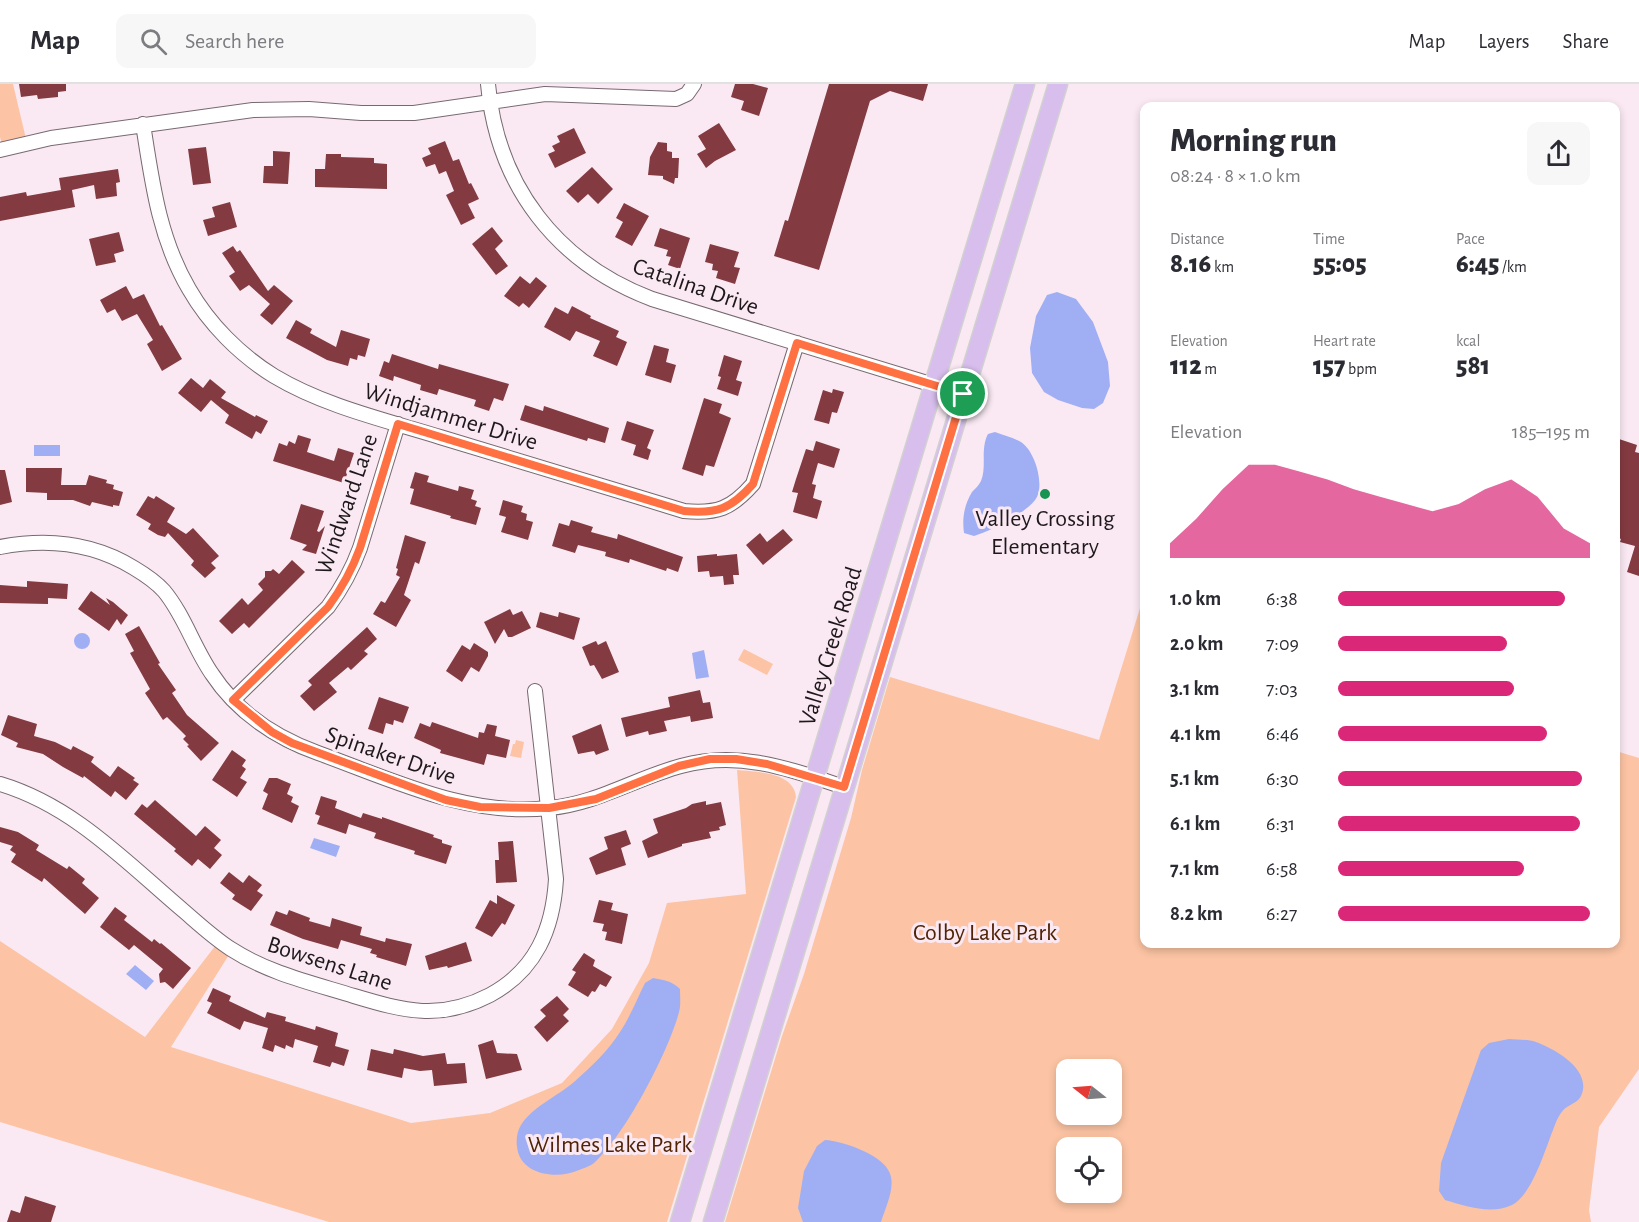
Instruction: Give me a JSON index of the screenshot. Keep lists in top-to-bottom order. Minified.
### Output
{"streets":{"main road":["Valley Creek Road"],"street":["Catalina Drive","Windjammer Drive","Windward Lane","Spinaker Drive","Bowsens Lane"]},"crossings":[["Catalina Drive","Windjammer Drive"],["Catalina Drive","Valley Creek Road"],["Windjammer Drive","Windward Lane"],["Windward Lane","Spinaker Drive"],["Valley Creek Road","Spinaker Drive"],["Spinaker Drive","Bowsens Lane"]],"parks":["Colby Lake Park","Wilmes Lake Park"],"places":["Valley Crossing Elementary"],"north":"left","page":{"header":"Map","search":"Search here","nav":["Map","Layers","Share"],"heading":["Morning run","08:24 · 8 × 1.0 km"],"stats":[["Distance","8.16 km"],["Time","55:05"],["Pace","6:45 /km"],["Elevation","112 m"],["Heart rate","157 bpm"],["kcal","581"]],"chart":["Elevation","185–195 m"],"list":[{"name":"1.0 km","note":"6:38"},{"name":"2.0 km","note":"7:09"},{"name":"3.1 km","note":"7:03"},{"name":"4.1 km","note":"6:46"},{"name":"5.1 km","note":"6:30"},{"name":"6.1 km","note":"6:31"},{"name":"7.1 km","note":"6:58"},{"name":"8.2 km","note":"6:27"}]}}
